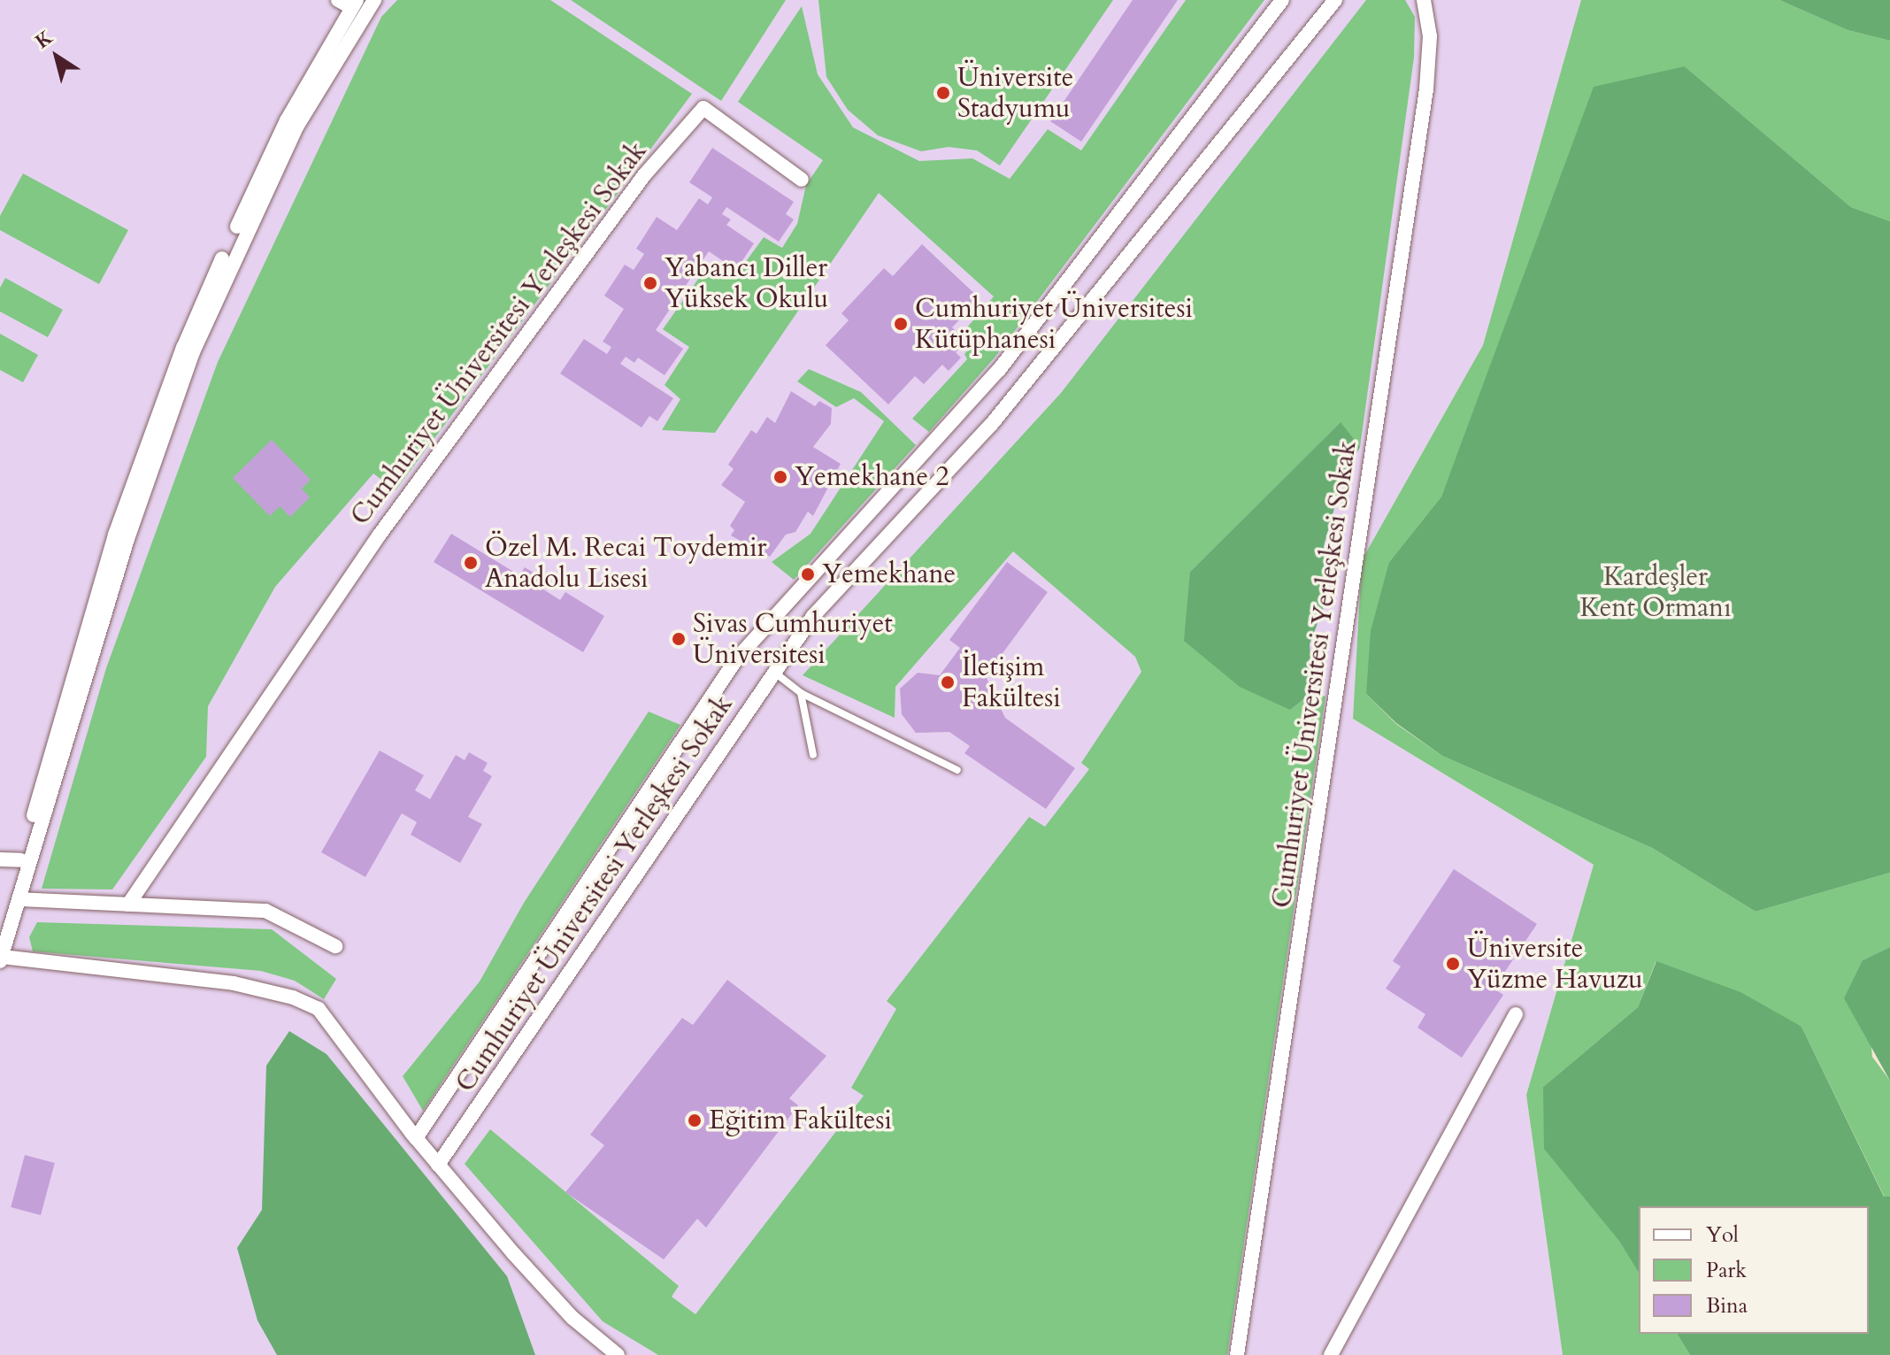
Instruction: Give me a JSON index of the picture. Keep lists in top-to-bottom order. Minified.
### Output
{"streets":{"street":["Cumhuriyet Üniversitesi Yerleşkesi Sokak"]},"parks":["Kardeşler Kent Ormanı"],"places":["Üniversite Stadyumu","Yabancı Diller Yüksek Okulu","Cumhuriyet Üniversitesi Kütüphanesi","Yemekhane 2","Özel M. Recai Toydemir Anadolu Lisesi","Yemekhane","Sivas Cumhuriyet Üniversitesi","İletişim Fakültesi","Üniversite Yüzme Havuzu","Eğitim Fakültesi"],"legend":["Yol","Park","Bina"],"north":"top left"}
